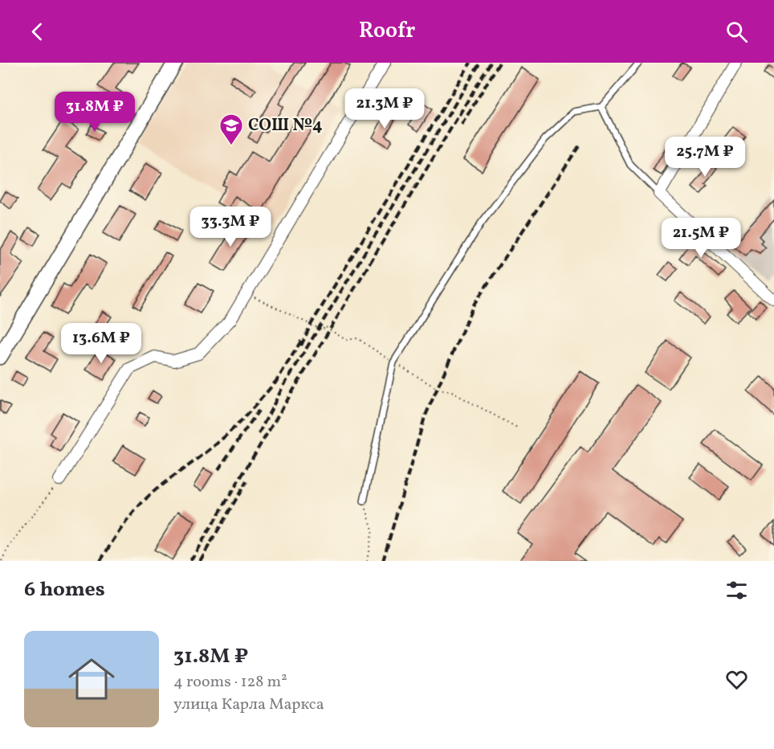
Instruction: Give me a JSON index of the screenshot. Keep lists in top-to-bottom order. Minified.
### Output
{"places":{"school or university":["СОШ №4"]},"page":{"header":"Roofr","price":["21.3M ₽","31.8M ₽","25.7M ₽","33.3M ₽","21.5M ₽","13.6M ₽"],"heading":"6 homes","list":[{"name":"31.8M ₽","note":"4 rooms · 128 m² · улица Карла Маркса"}]}}
